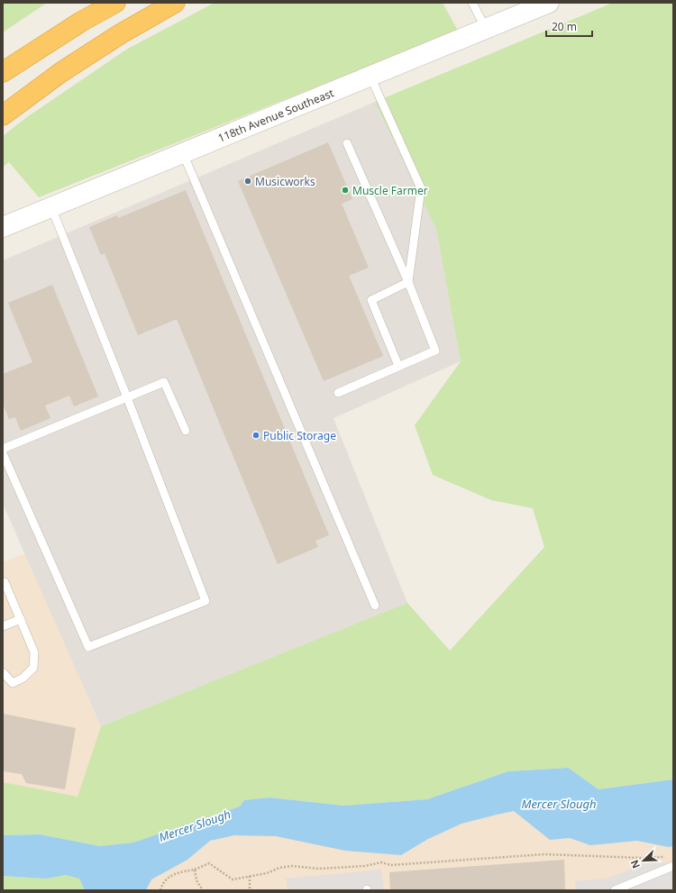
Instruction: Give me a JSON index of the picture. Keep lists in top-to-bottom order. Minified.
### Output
{"streets":{"street":["118th Avenue Southeast"]},"water":["Mercer Slough"],"places":["Musicworks","Muscle Farmer","Public Storage"],"scale_bar":"20 m","north":"bottom left"}
